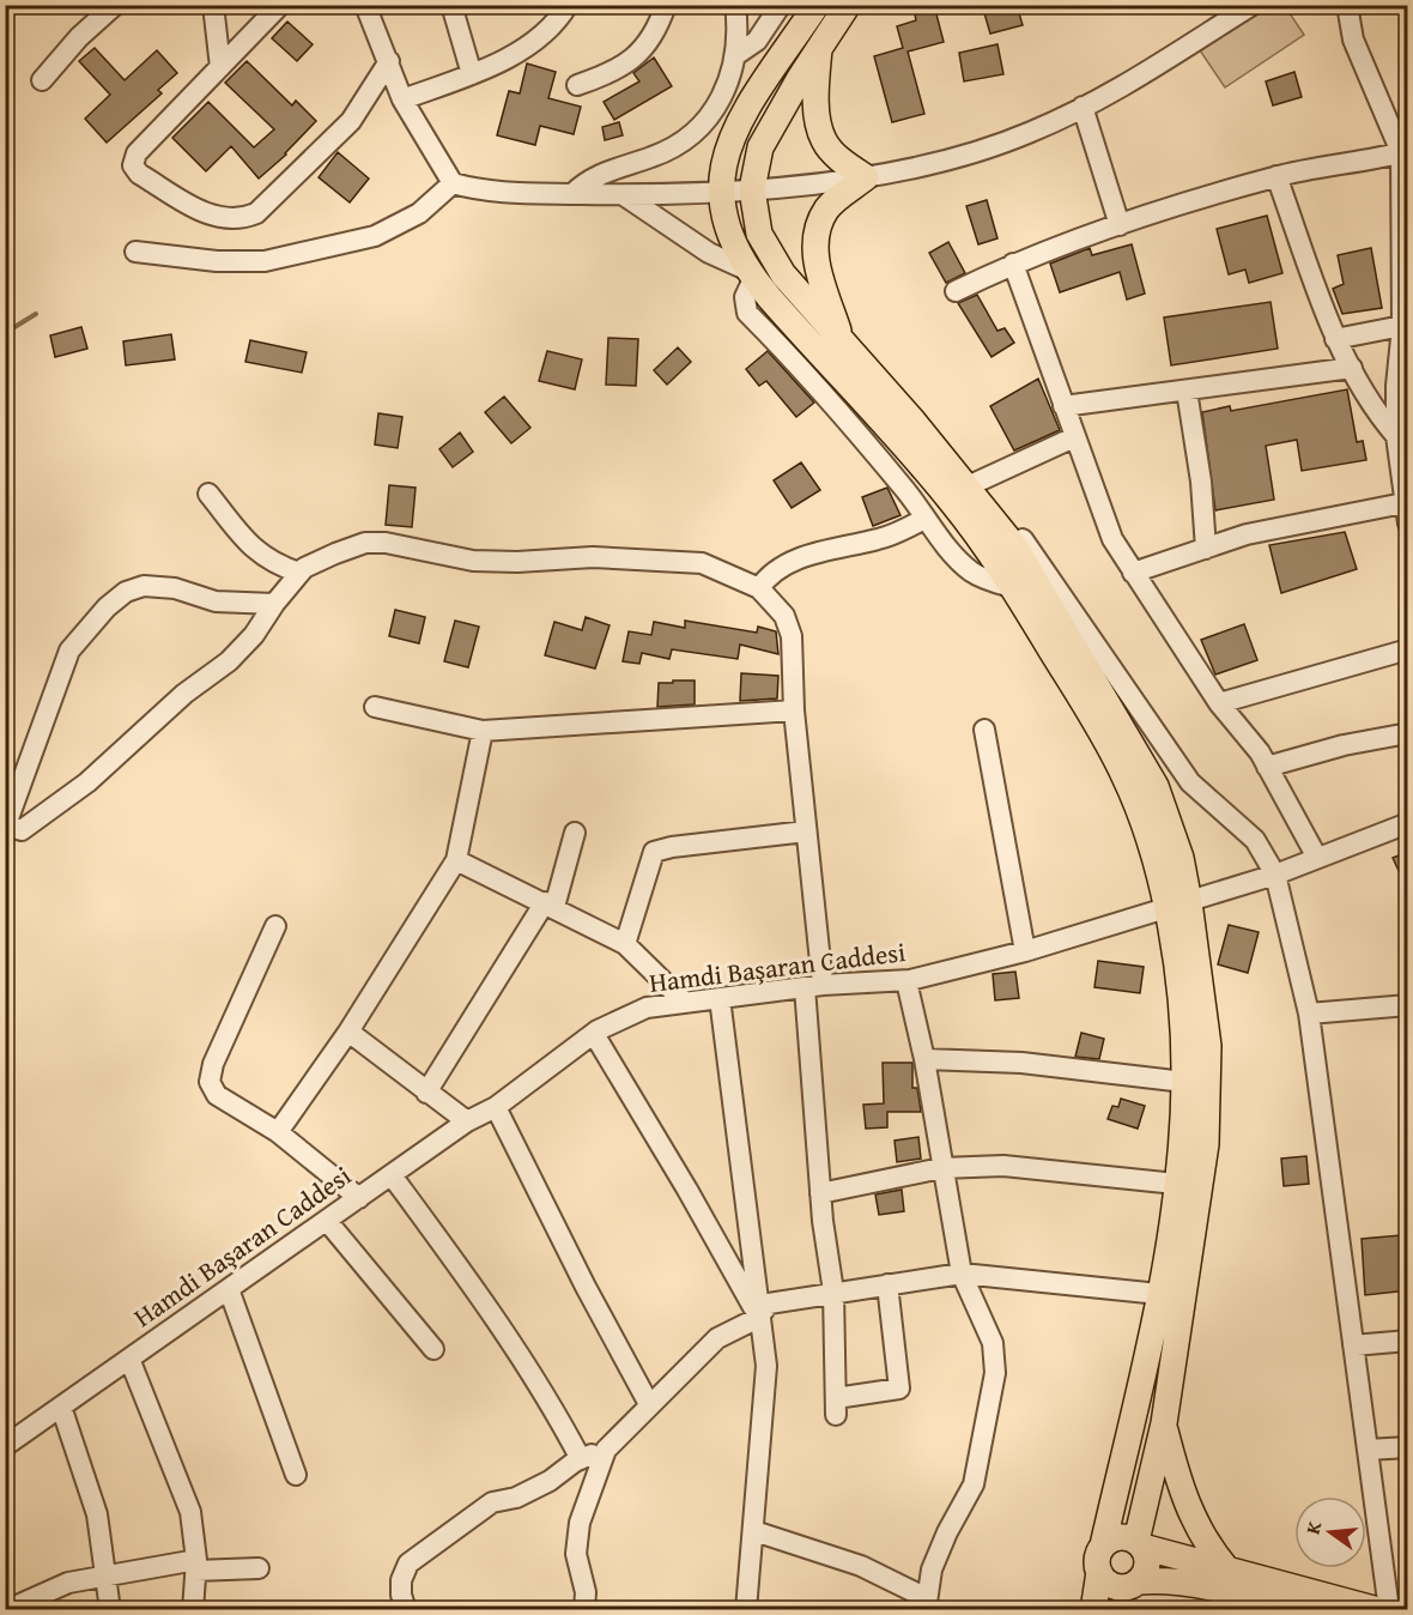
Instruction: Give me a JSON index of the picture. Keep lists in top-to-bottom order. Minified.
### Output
{"streets":{"street":["Hamdi Başaran Caddesi"]},"north":"left"}
